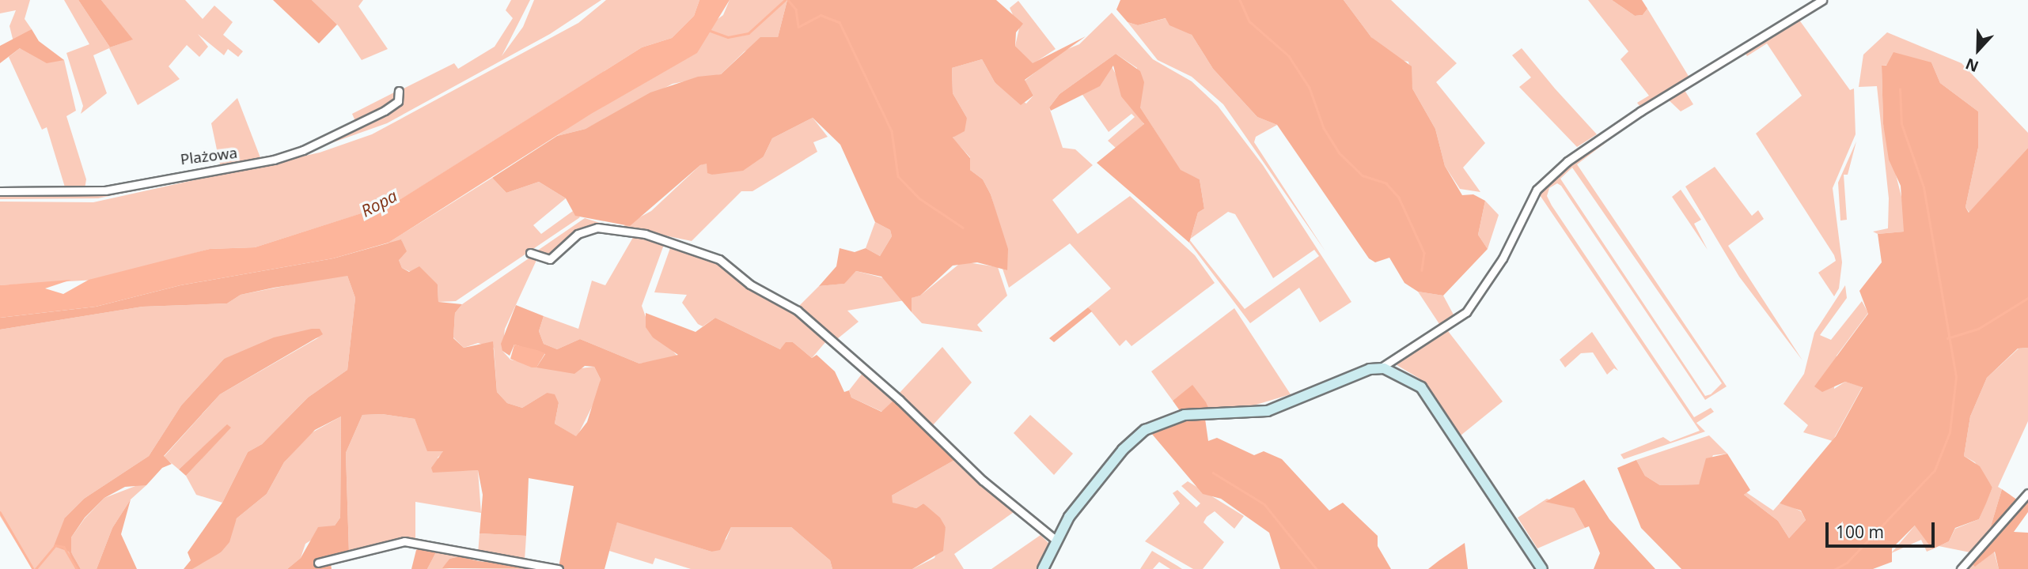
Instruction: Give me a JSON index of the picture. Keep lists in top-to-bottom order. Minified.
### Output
{"streets":{"street":["Plażowa"]},"water":["Ropa"],"scale_bar":"100 m","north":"bottom"}
